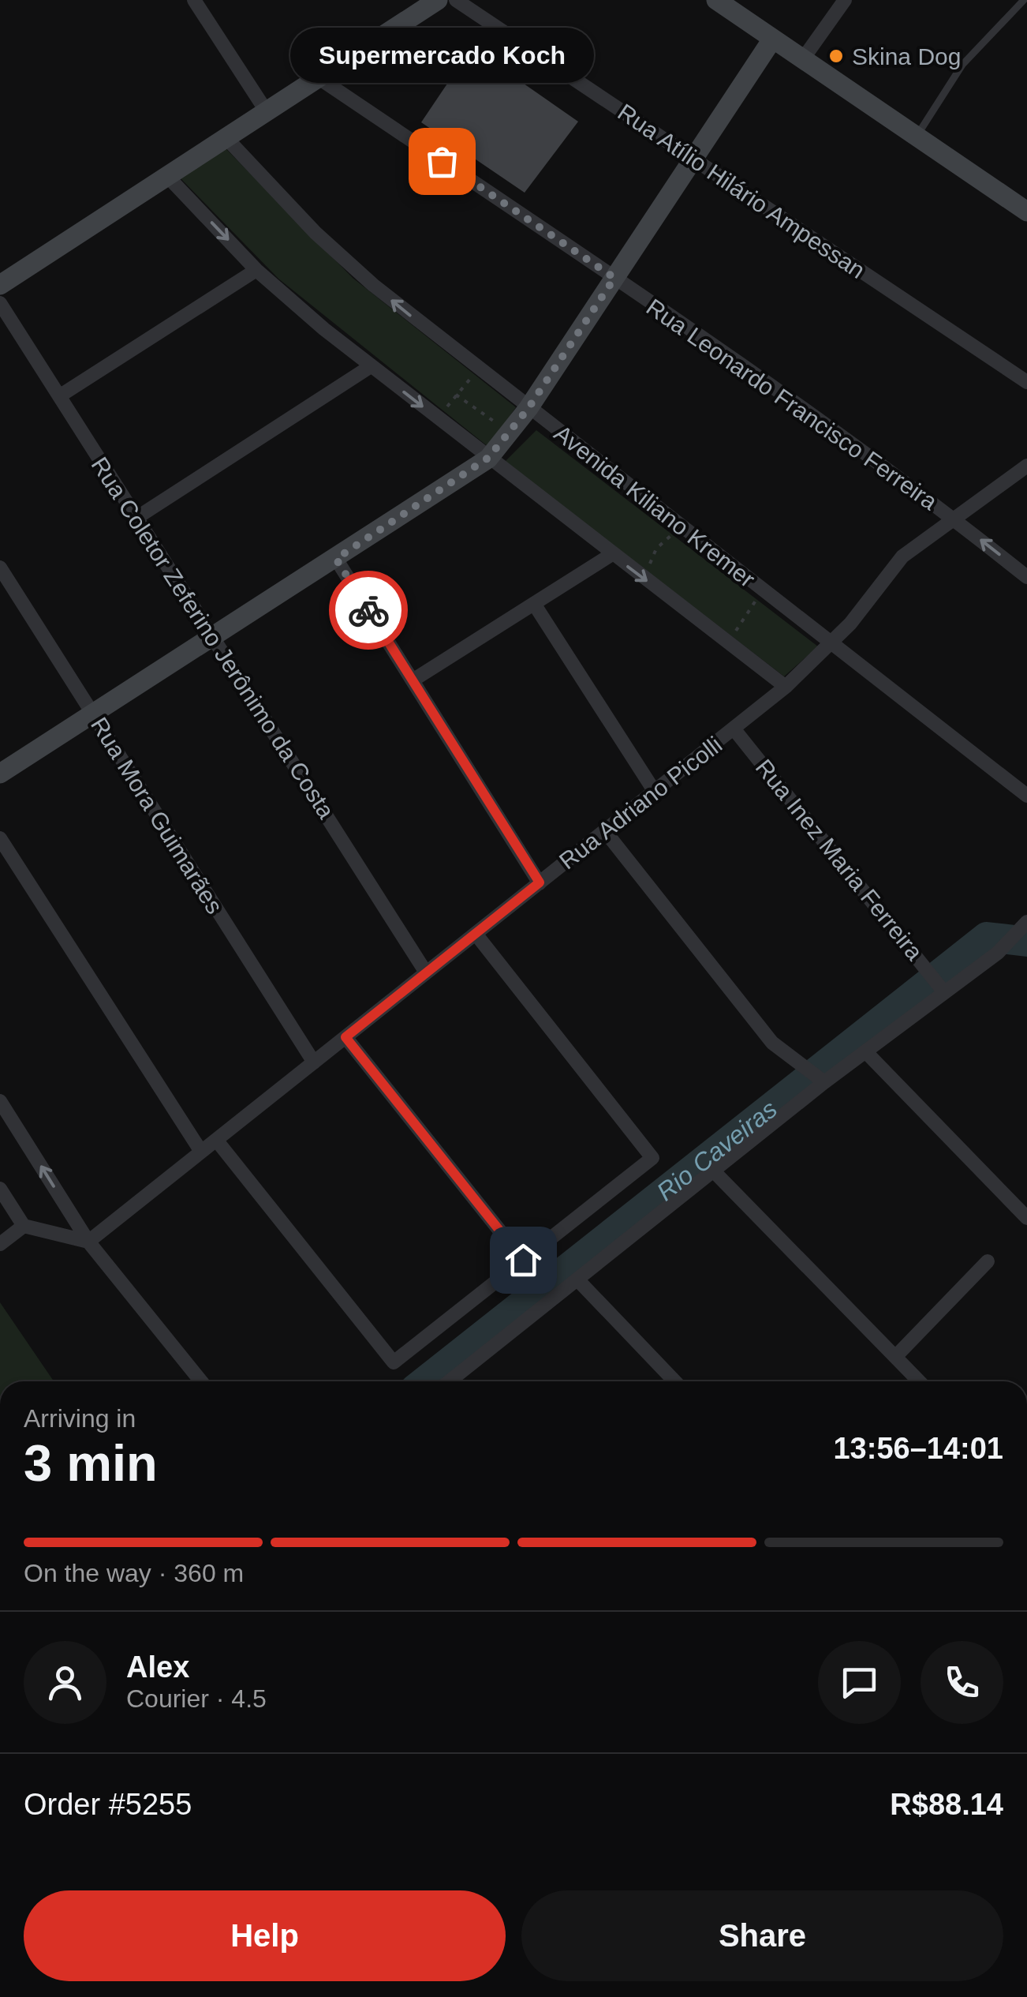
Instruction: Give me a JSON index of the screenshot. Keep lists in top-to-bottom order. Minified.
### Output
{"streets":{"street":["Rua Atílio Hilário Ampessan","Rua Leonardo Francisco Ferreira","Avenida Kiliano Kremer","Rua Coletor Zeferino Jerônimo da Costa","Rua Adriano Picolli","Rua Mora Guimarães","Rua Inez Maria Ferreira"]},"crossings":[["Rua Leonardo Francisco Ferreira","Rua Adriano Picolli"],["Avenida Kiliano Kremer","Rua Adriano Picolli"],["Rua Coletor Zeferino Jerônimo da Costa","Rua Adriano Picolli"],["Rua Adriano Picolli","Rua Mora Guimarães"],["Rua Adriano Picolli","Rua Inez Maria Ferreira"]],"water":["Rio Caveiras"],"places":["Skina Dog","Supermercado Koch"],"page":{"bubble":"Supermercado Koch","heading":["3 min","Arriving in","13:56–14:01"],"panel":["Alex","Courier · 4.5","Order #5255","R$88.14"],"bar":"On the way · 360 m","buttons":["Help","Share"]}}
